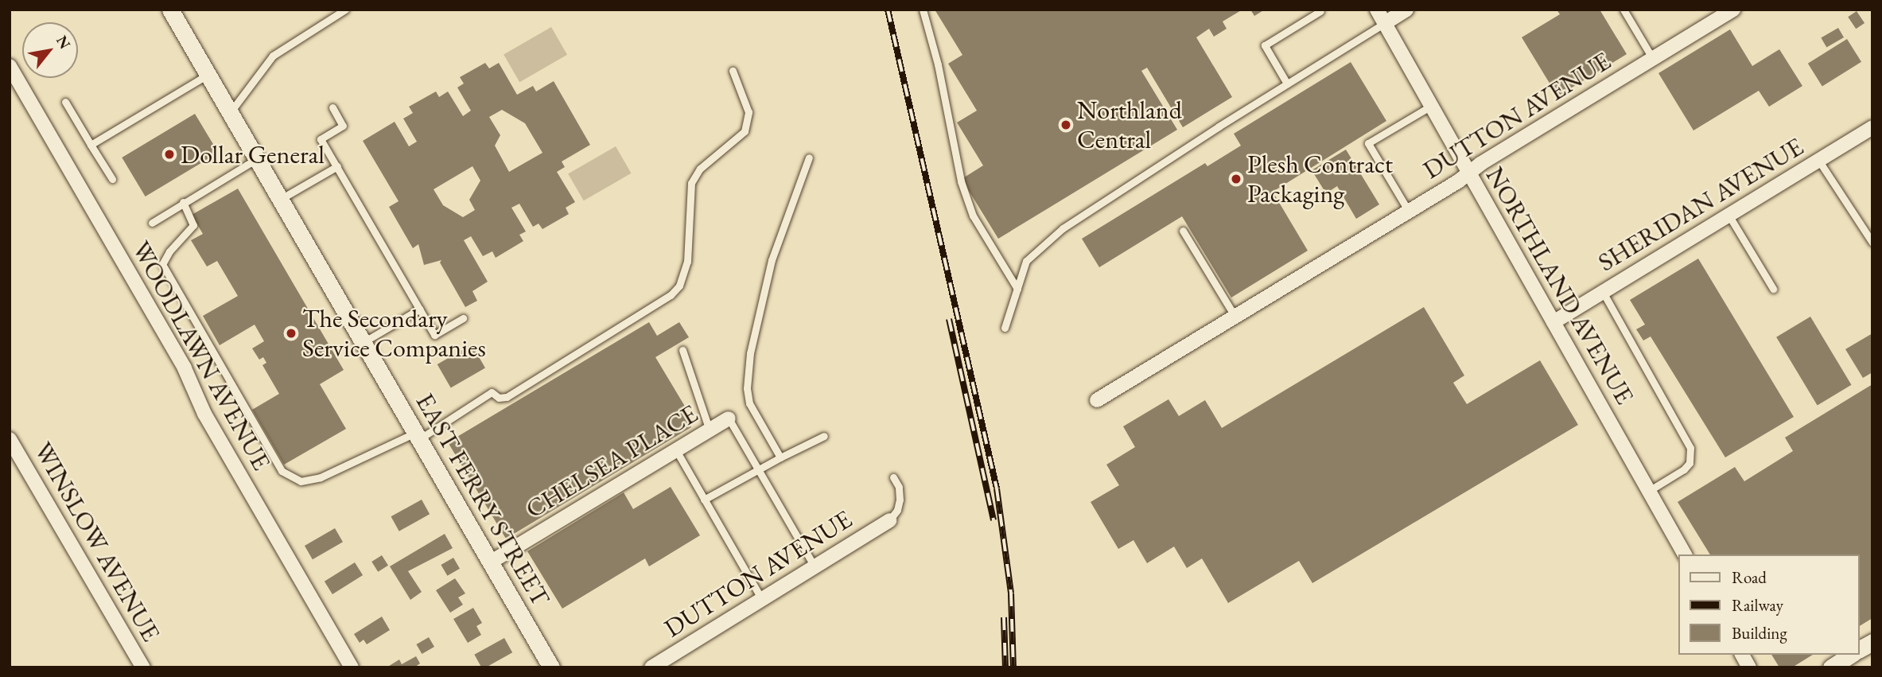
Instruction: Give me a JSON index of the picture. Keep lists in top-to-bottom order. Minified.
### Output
{"streets":{"street":["DUTTON AVENUE","SHERIDAN AVENUE","NORTHLAND AVENUE","WOODLAWN AVENUE","CHELSEA PLACE","EAST FERRY STREET","WINSLOW AVENUE"]},"crossings":[["DUTTON AVENUE","NORTHLAND AVENUE"],["SHERIDAN AVENUE","NORTHLAND AVENUE"],["CHELSEA PLACE","EAST FERRY STREET"]],"places":["Northland Central","Dollar General","Plesh Contract Packaging","The Secondary Service Companies"],"legend":["Road","Railway","Building"],"north":"top right"}
